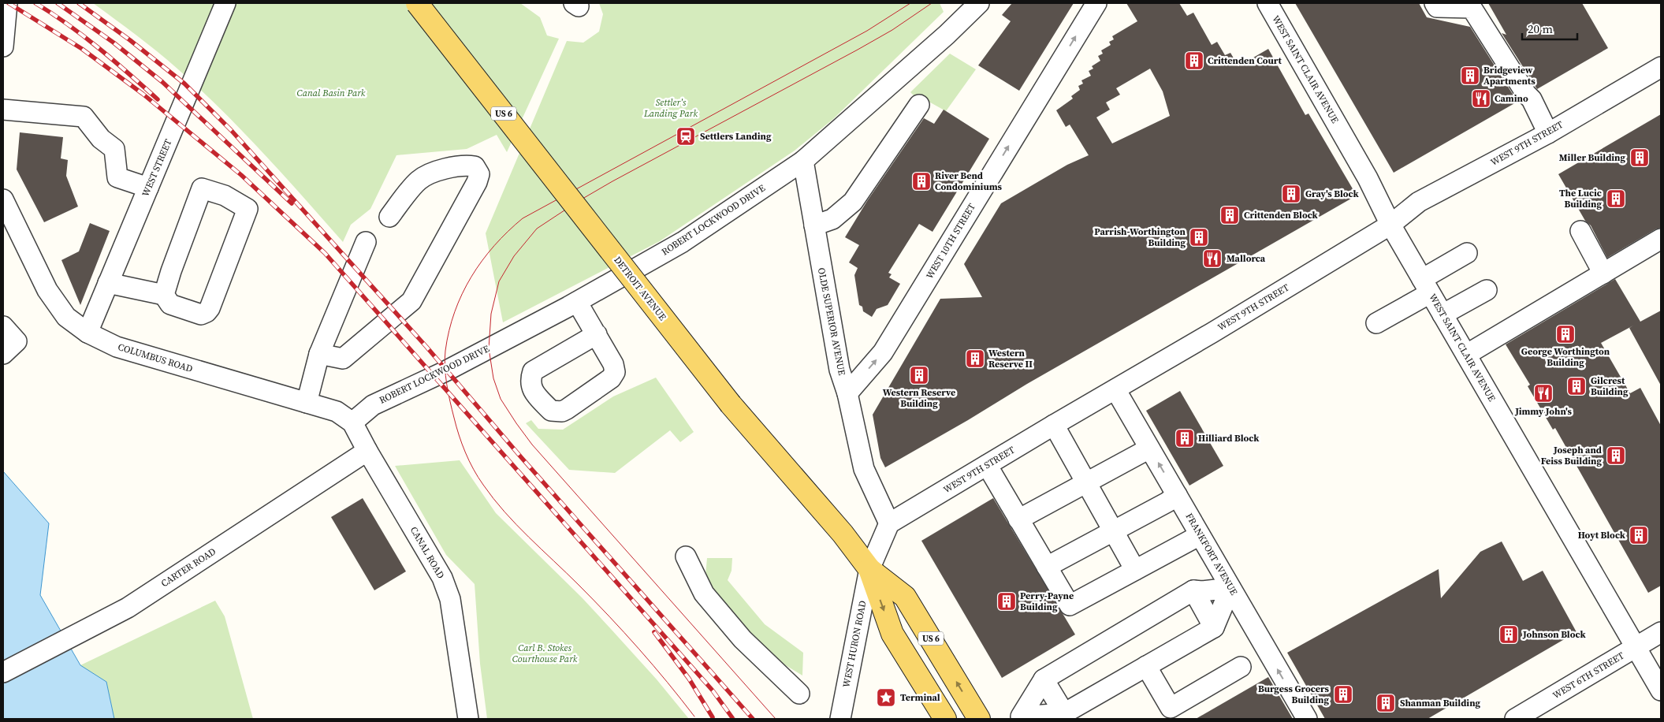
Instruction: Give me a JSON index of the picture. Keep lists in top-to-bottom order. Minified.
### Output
{"streets":{"main road":["US 6","DETROIT AVENUE"],"street":["WEST SAINT CLAIR AVENUE","WEST 9TH STREET","WEST STREET","ROBERT LOCKWOOD DRIVE","WEST 10TH STREET","OLDE SUPERIOR AVENUE","COLUMBUS ROAD","CANAL ROAD","FRANKFORT AVENUE","CARTER ROAD","WEST HURON ROAD","WEST 6TH STREET"]},"crossings":[["WEST SAINT CLAIR AVENUE","WEST 9TH STREET"],["WEST SAINT CLAIR AVENUE","WEST 6TH STREET"],["US 6","DETROIT AVENUE"],["US 6","WEST HURON ROAD"],["WEST 9TH STREET","OLDE SUPERIOR AVENUE"],["WEST 9TH STREET","FRANKFORT AVENUE"],["WEST STREET","COLUMBUS ROAD"],["ROBERT LOCKWOOD DRIVE","OLDE SUPERIOR AVENUE"],["ROBERT LOCKWOOD DRIVE","COLUMBUS ROAD"],["ROBERT LOCKWOOD DRIVE","CANAL ROAD"],["WEST 10TH STREET","OLDE SUPERIOR AVENUE"],["DETROIT AVENUE","WEST HURON ROAD"],["COLUMBUS ROAD","CANAL ROAD"],["CANAL ROAD","CARTER ROAD"]],"parks":["Canal Basin Park","Settler's Landing Park","Carl B. Stokes Courthouse Park"],"places":{"building":["Crittenden Court","Bridgeview Apartments","Miller Building","River Bend Condominiums","Gray's Block","The Lucic Building","Crittenden Block","Parrish-Worthington Building","George Worthington Building","Western Reserve II","Western Reserve Building","Gilcrest Building","Hilliard Block","Joseph and Feiss Building","Hoyt Block","Perry-Payne Building","Johnson Block","Burgess Grocers Building","Shanman Building"],"restaurant":["Camino","Mallorca","Jimmy John's"],"station":["Settlers Landing"],"place":["Terminal"]},"scale_bar":"20 m"}
